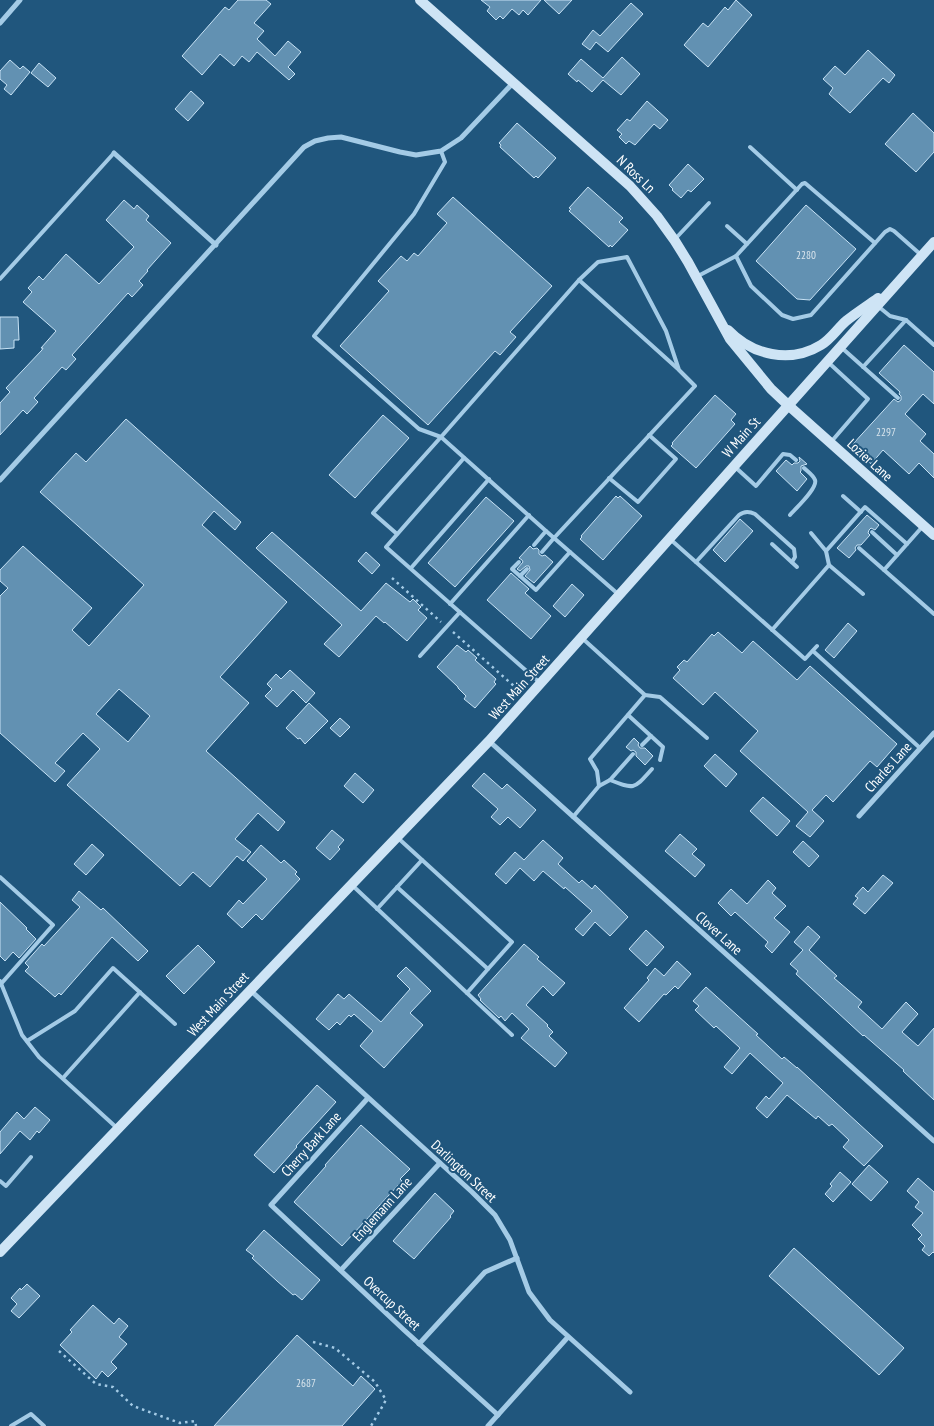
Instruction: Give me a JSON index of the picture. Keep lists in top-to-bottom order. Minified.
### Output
{"streets":{"main road":["N Ross Ln","W Main St","Lozier Lane","West Main Street"],"street":["Charles Lane","Clover Lane","Cherry Bark Lane","Darlington Street","Englemann Lane","Overcup Street"]},"crossings":[["N Ross Ln","W Main St"],["N Ross Ln","Lozier Lane"],["W Main St","Lozier Lane"],["W Main St","West Main Street"],["West Main Street","Clover Lane"],["West Main Street","Darlington Street"],["Cherry Bark Lane","Darlington Street"],["Cherry Bark Lane","Overcup Street"],["Darlington Street","Englemann Lane"],["Englemann Lane","Overcup Street"]],"house_numbers":["2280","2297","2687"]}
